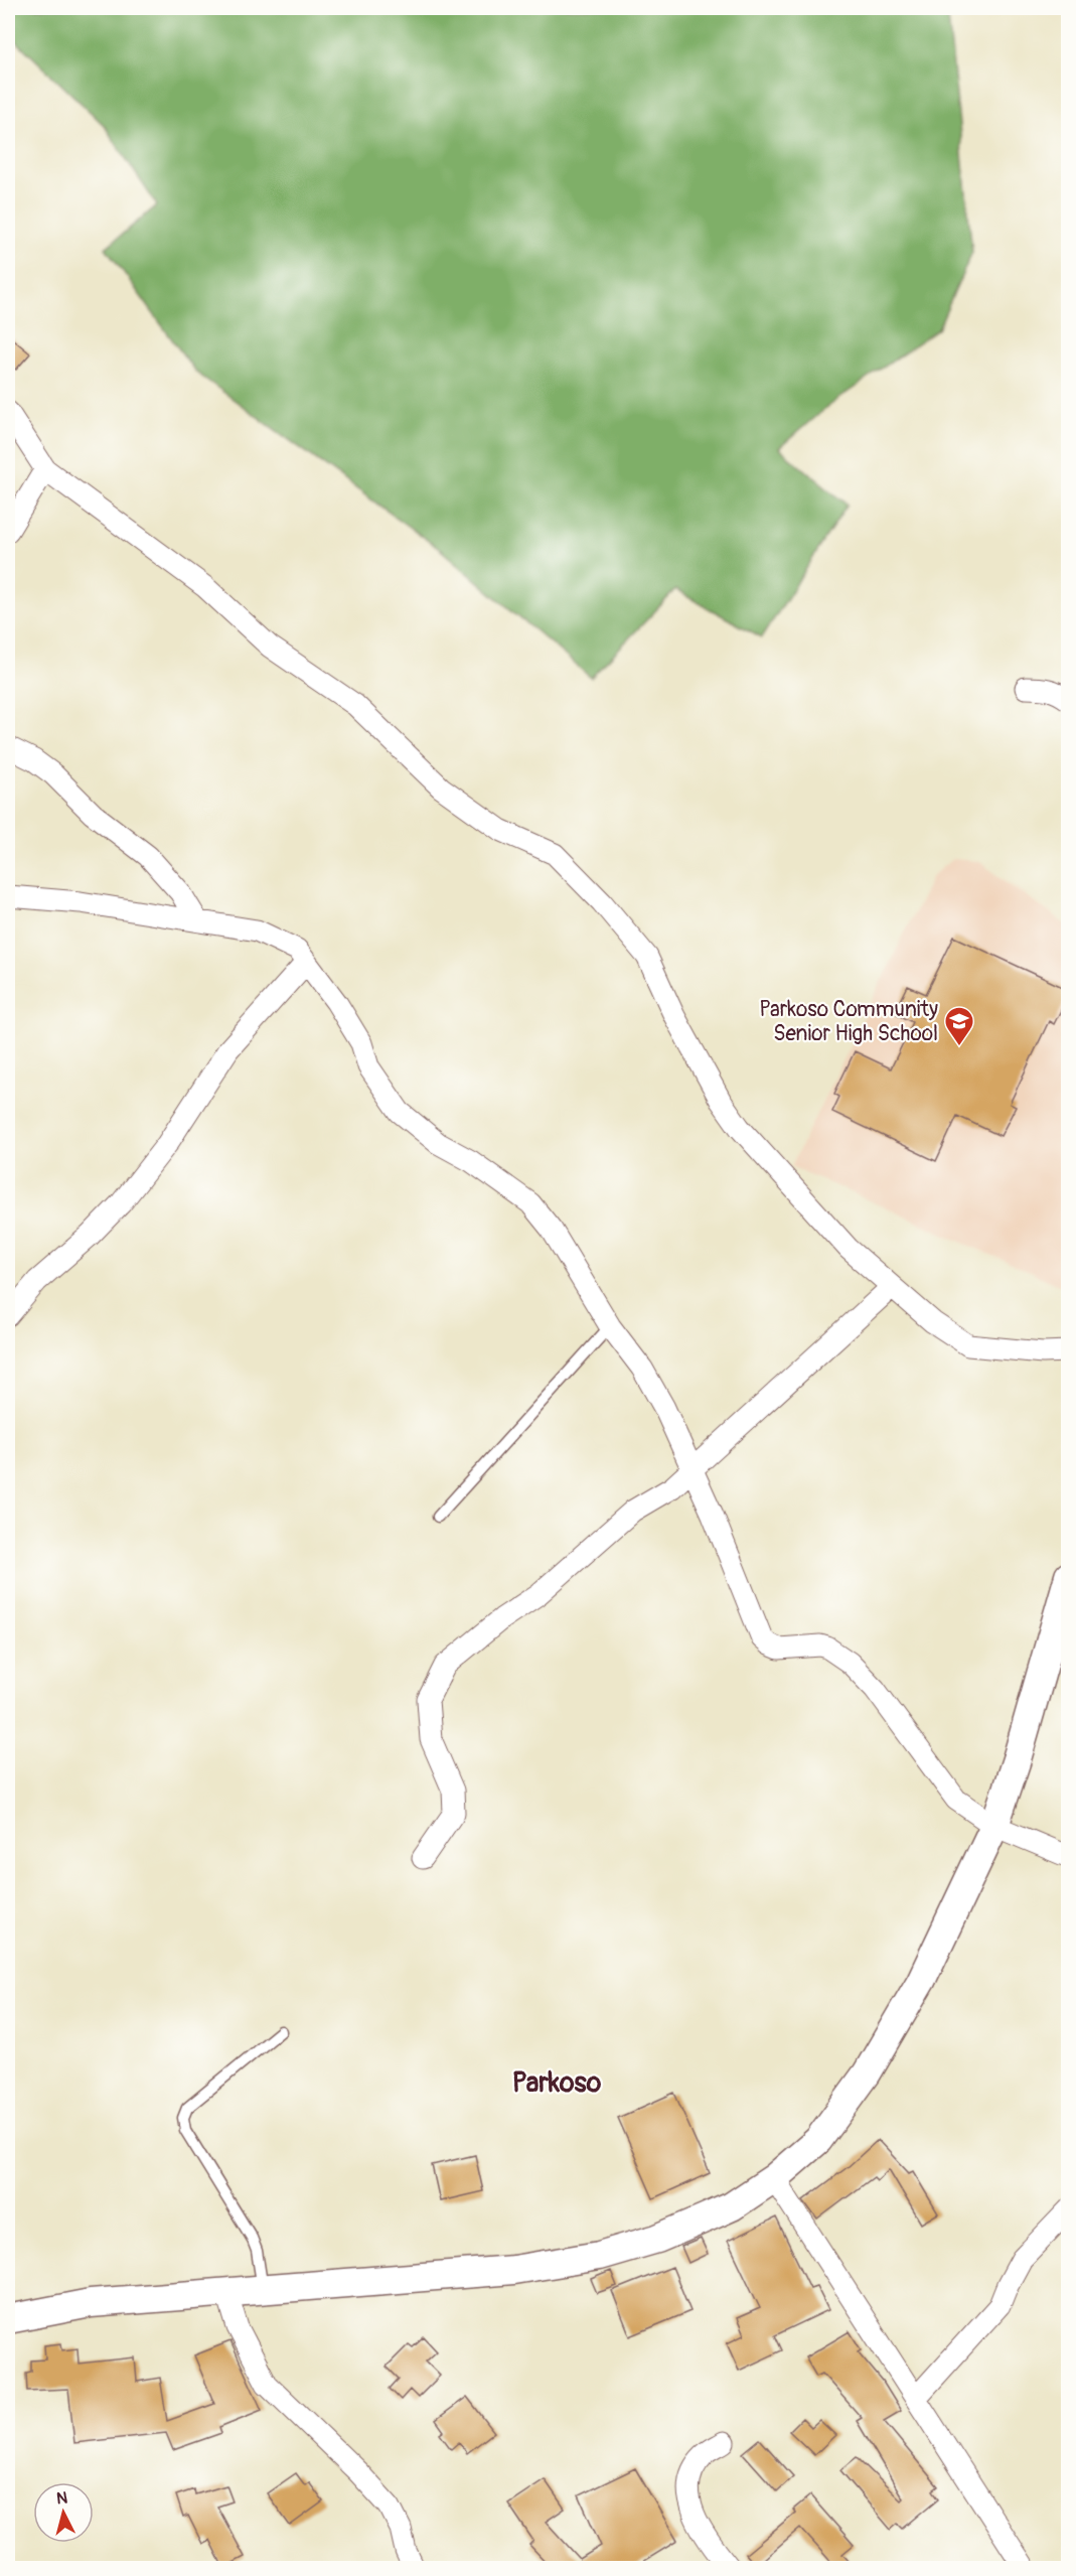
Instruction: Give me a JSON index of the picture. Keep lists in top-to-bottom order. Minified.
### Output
{"districts":["Parkoso"],"places":{"school or university":["Parkoso Community Senior High School"]},"north":"top"}
